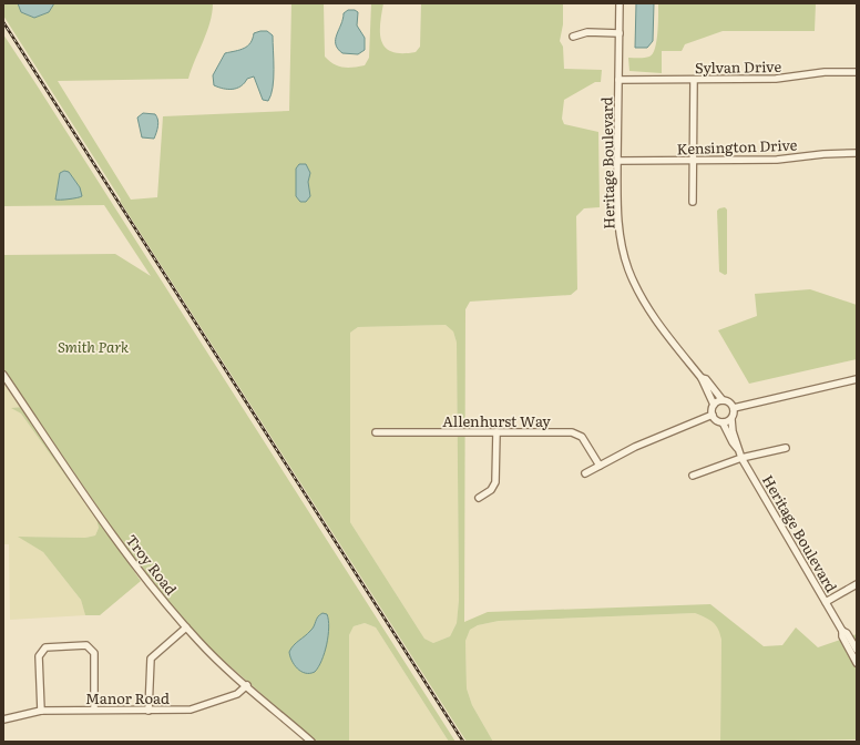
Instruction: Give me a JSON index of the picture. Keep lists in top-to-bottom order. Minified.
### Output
{"streets":{"street":["Sylvan Drive","Kensington Drive","Heritage Boulevard","Allenhurst Way","Troy Road","Manor Road"]},"crossings":[["Sylvan Drive","Heritage Boulevard"],["Kensington Drive","Heritage Boulevard"],["Troy Road","Manor Road"]],"parks":["Smith Park"]}
